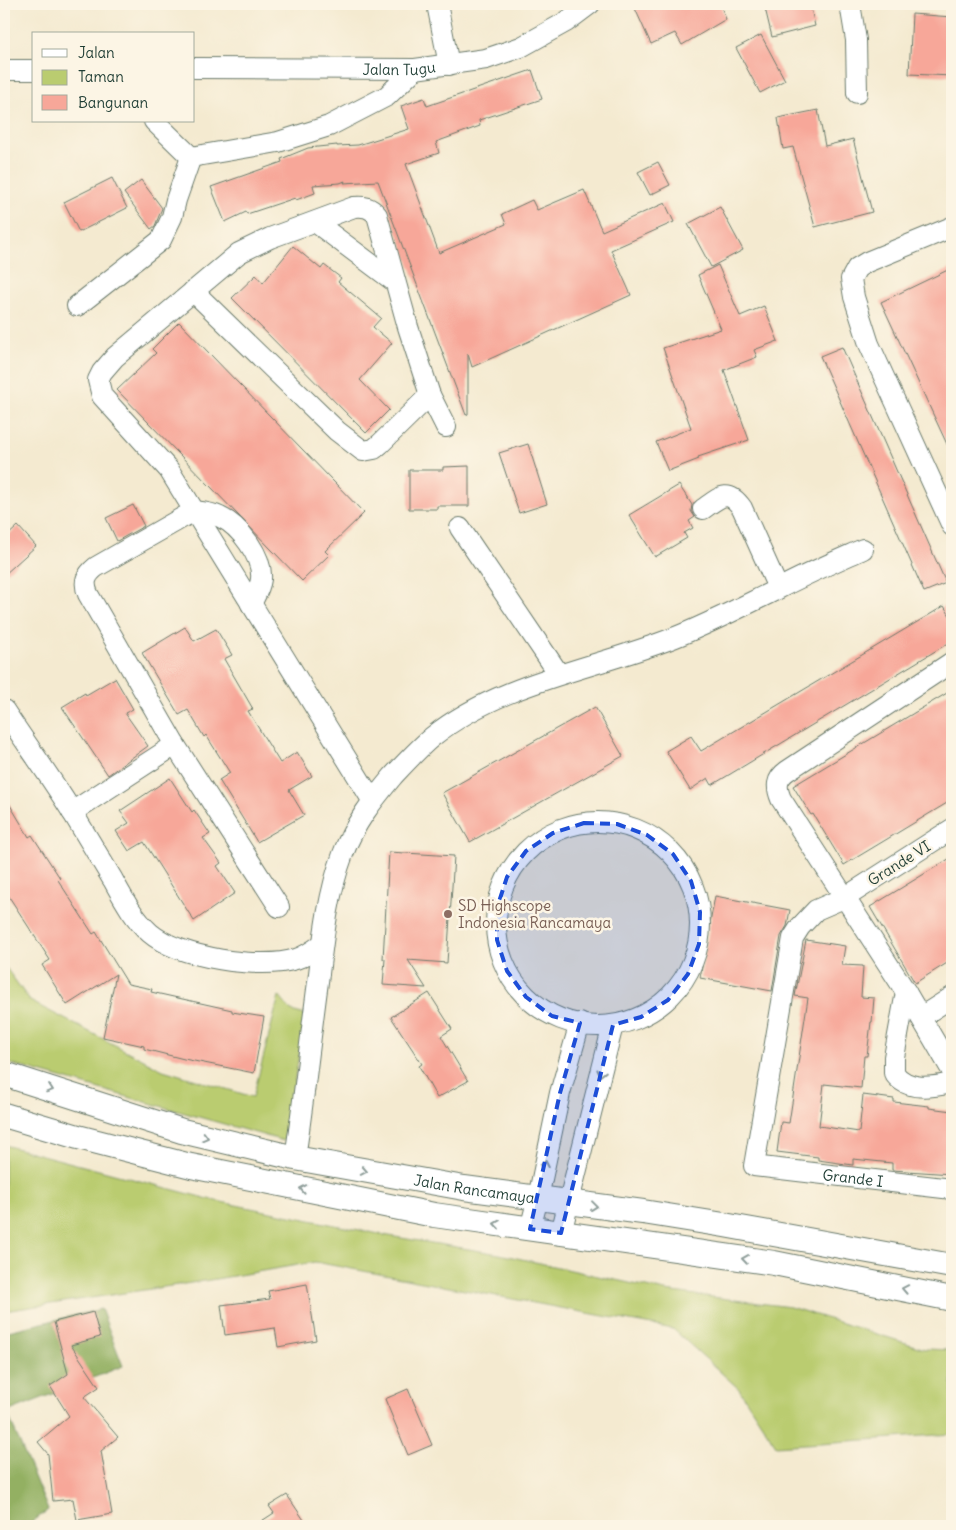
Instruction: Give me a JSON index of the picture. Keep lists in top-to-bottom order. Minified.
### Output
{"streets":{"street":["Jalan Tugu","Grande VI","Grande I","Jalan Rancamaya"]},"crossings":[["Grande VI","Grande I"]],"places":["SD Highscope Indonesia Rancamaya"],"legend":["Jalan","Taman","Bangunan"]}
